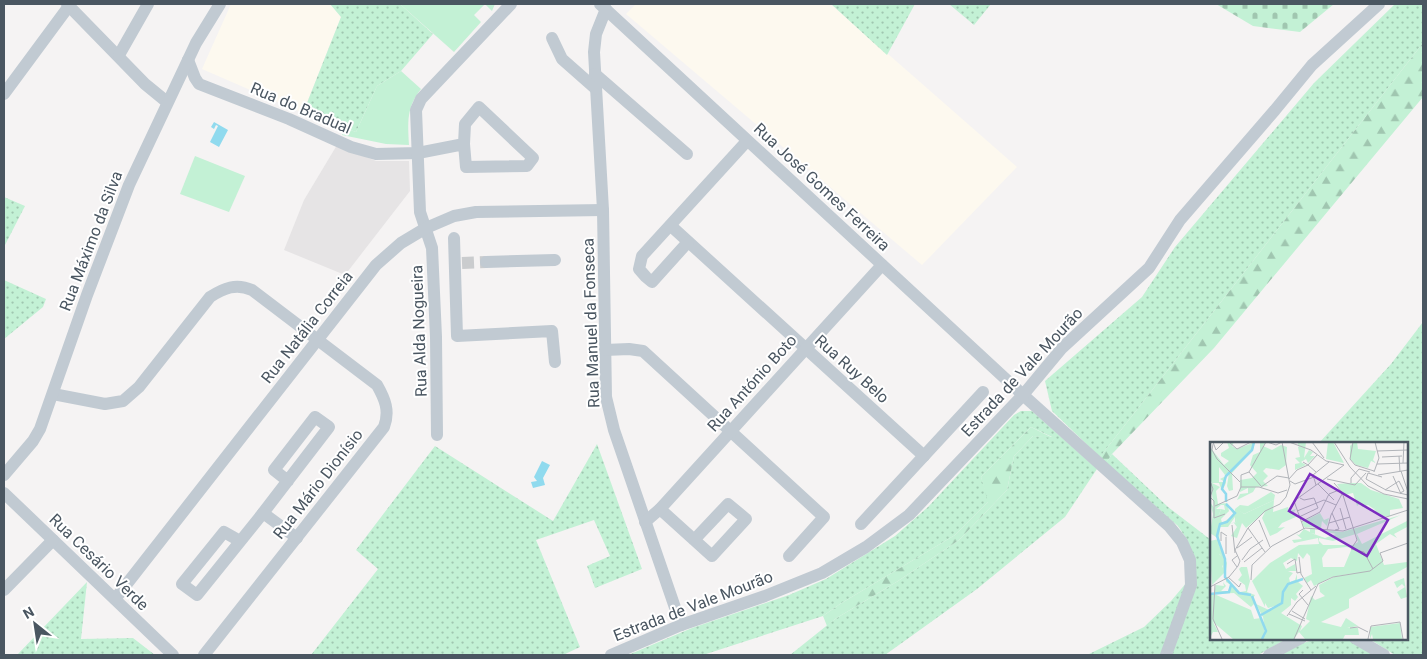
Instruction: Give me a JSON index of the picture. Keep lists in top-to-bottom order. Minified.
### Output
{"streets":{"street":["Rua do Bradual","Rua José Gomes Ferreira","Rua Máximo da Silva","Rua Manuel da Fonseca","Rua Natália Correia","Rua Alda Nogueira","Rua Ruy Belo","Estrada de Vale Mourão","Rua António Boto","Rua Mário Dionísio","Rua Cesário Verde"]},"crossings":[["Rua do Bradual","Rua Máximo da Silva"],["Rua do Bradual","Rua Alda Nogueira"],["Rua José Gomes Ferreira","Rua Manuel da Fonseca"],["Rua José Gomes Ferreira","Estrada de Vale Mourão"],["Rua José Gomes Ferreira","Rua António Boto"],["Rua Máximo da Silva","Rua Mário Dionísio"],["Rua Manuel da Fonseca","Rua Natália Correia"],["Rua Manuel da Fonseca","Estrada de Vale Mourão"],["Rua Manuel da Fonseca","Rua António Boto"],["Rua Natália Correia","Rua Alda Nogueira"],["Rua Natália Correia","Rua Mário Dionísio"],["Rua Natália Correia","Rua Cesário Verde"],["Rua Ruy Belo","Rua António Boto"]],"north":"top left"}
